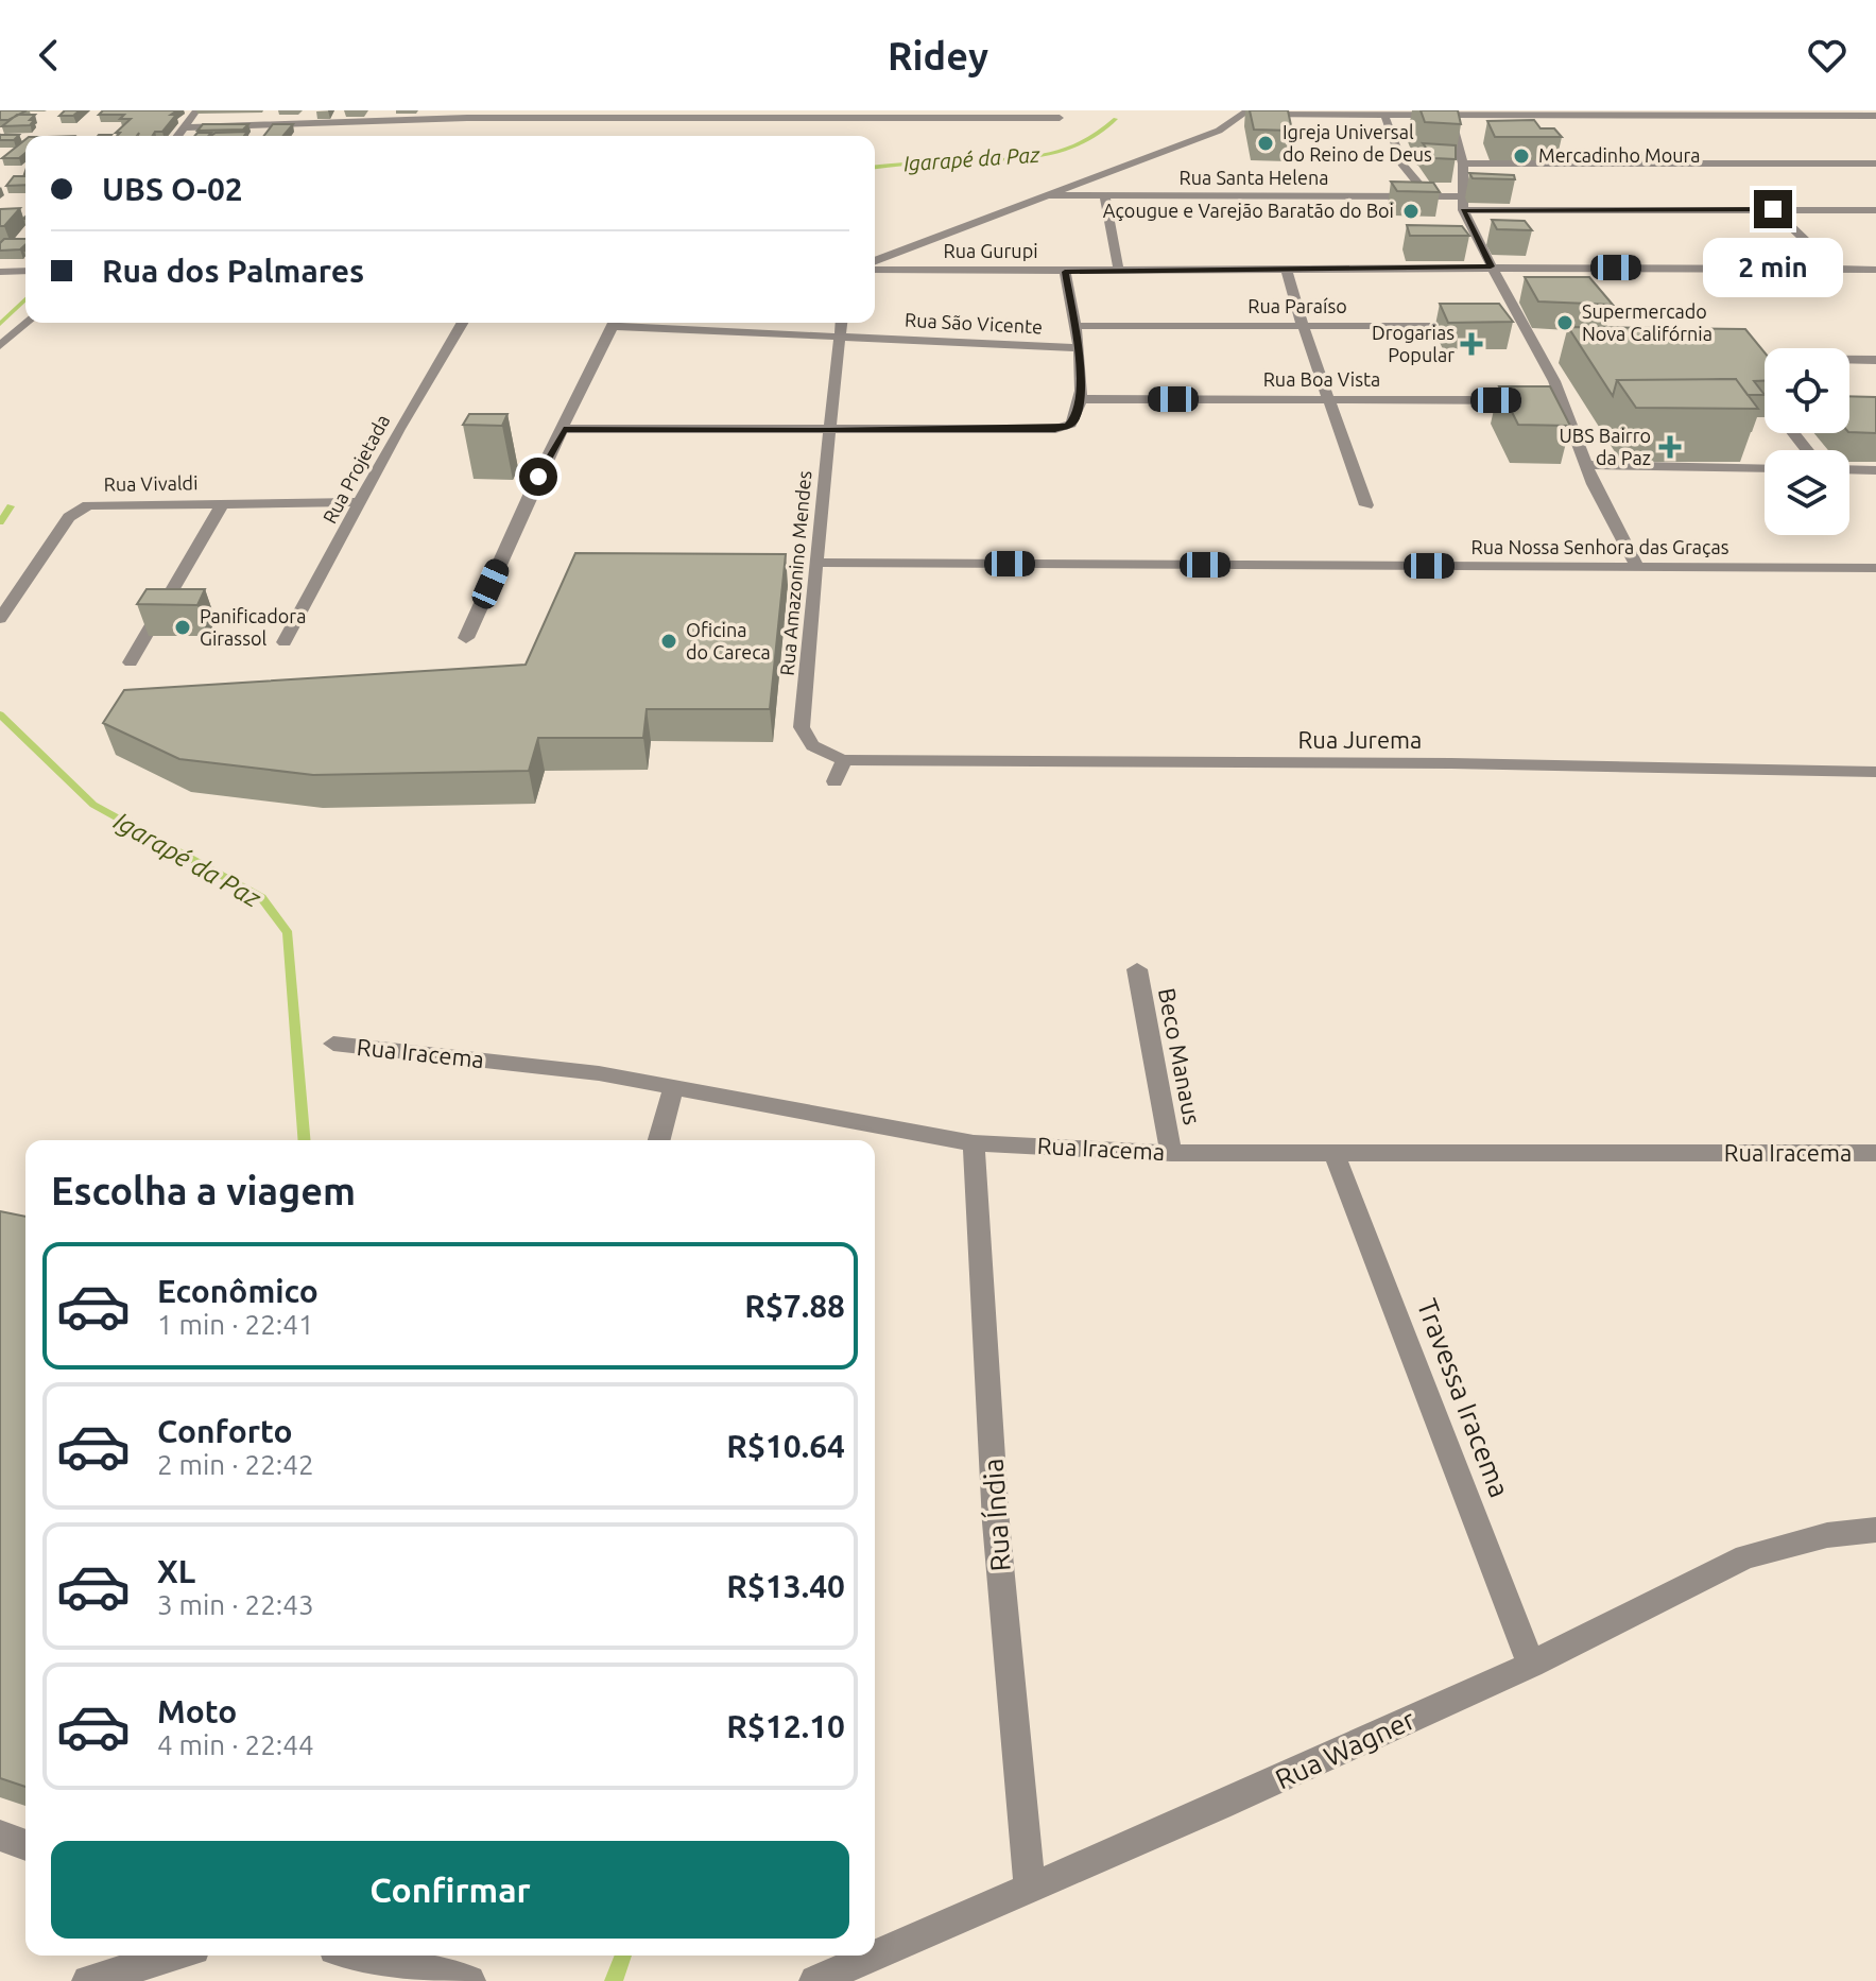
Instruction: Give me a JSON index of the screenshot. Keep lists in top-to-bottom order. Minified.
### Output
{"streets":{"street":["Rua Santa Helena","Rua Gurupi","Rua Paraíso","Rua São Vicente","Rua Boa Vista","Rua Projetada","Rua Vivaldi","Rua Nossa Senhora das Graças","Rua Amazonino Mendes","Rua Jurema","Rua Iracema","Beco Manaus","Travessa Iracema","Rua Índia","Rua Wagner"]},"crossings":[["Rua São Vicente","Rua Amazonino Mendes"],["Rua Projetada","Rua Vivaldi"],["Rua Nossa Senhora das Graças","Rua Amazonino Mendes"],["Rua Amazonino Mendes","Rua Jurema"],["Rua Iracema","Beco Manaus"],["Rua Iracema","Travessa Iracema"],["Rua Iracema","Rua Índia"],["Travessa Iracema","Rua Wagner"],["Rua Índia","Rua Wagner"]],"water":["Igarapé da Paz"],"places":{"other":["Igreja Universal do Reino de Deus","Mercadinho Moura","Açougue e Varejão Baratão do Boi","Supermercado Nova Califórnia","Panificadora Girassol","Oficina do Careca"],"health":["Drogarias Popular","UBS Bairro da Paz"]},"page":{"header":"Ridey","banner":["UBS O-02","Rua dos Palmares"],"bubble":"2 min","heading":"Escolha a viagem","list":[{"name":"Econômico","note":"1 min · 22:41","value":"R$7.88"},{"name":"Conforto","note":"2 min · 22:42","value":"R$10.64"},{"name":"XL","note":"3 min · 22:43","value":"R$13.40"},{"name":"Moto","note":"4 min · 22:44","value":"R$12.10"}],"buttons":"Confirmar"}}
